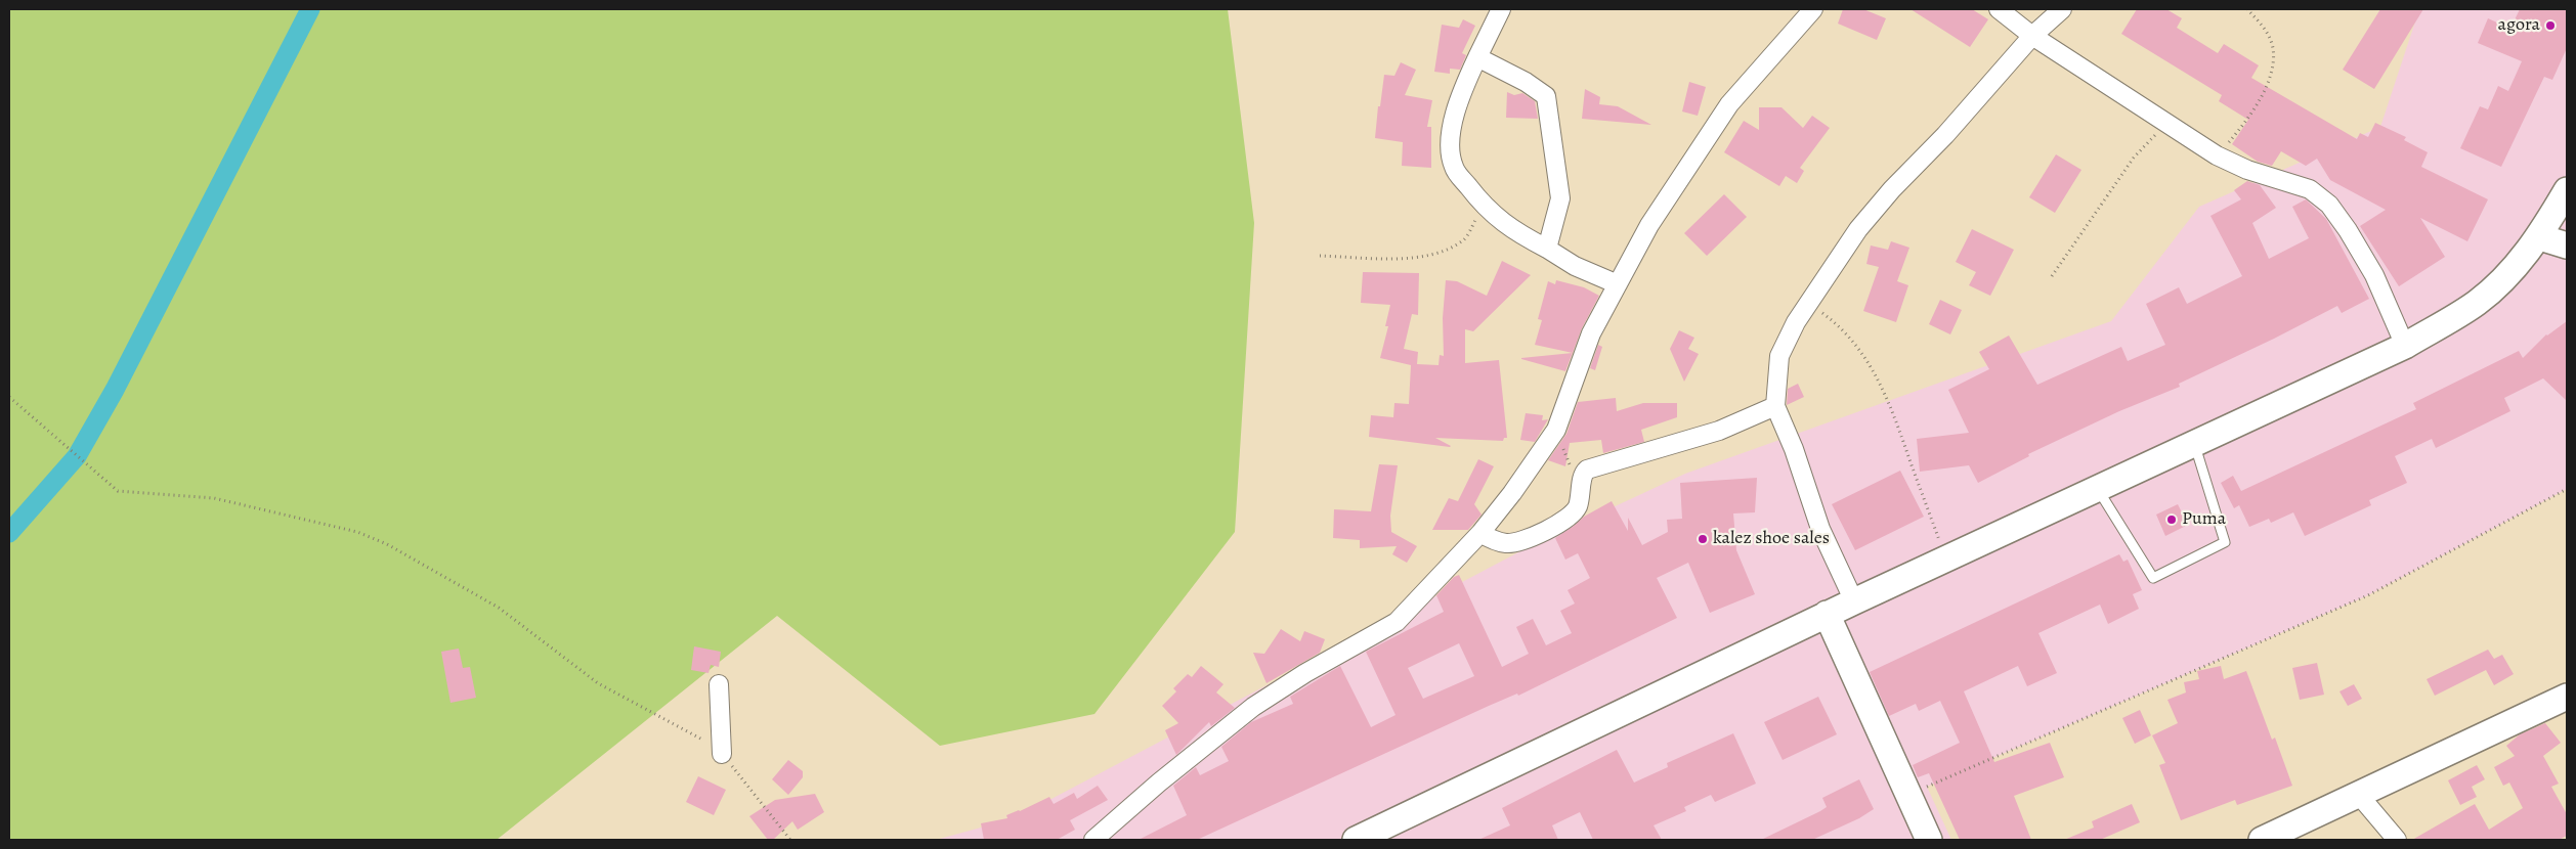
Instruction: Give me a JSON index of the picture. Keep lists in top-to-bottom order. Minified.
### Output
{"places":["agora","Puma","kalez shoe sales"]}
